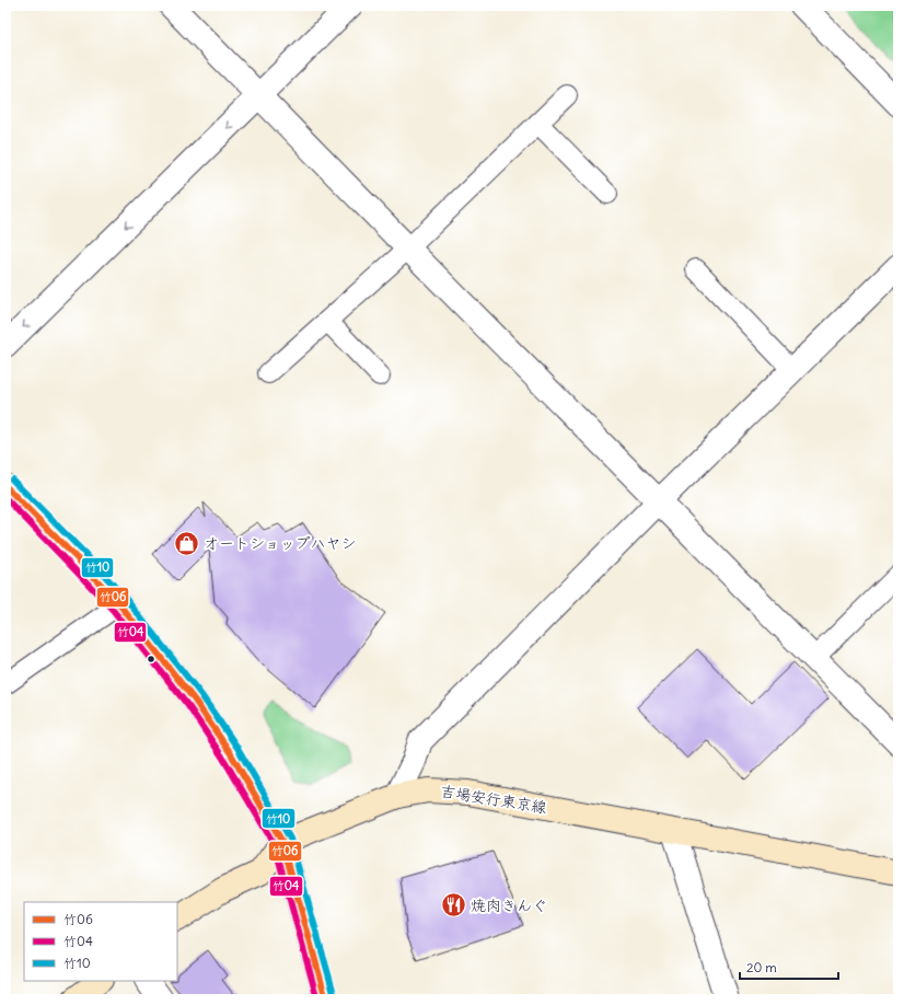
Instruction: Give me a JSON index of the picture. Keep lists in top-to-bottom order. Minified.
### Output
{"streets":{"main road":["吉場安行東京線"]},"places":{"shop":["オートショップハヤシ"],"restaurant":["焼肉きんぐ"]},"lines":["transit line 竹10","transit line 竹06","transit line 竹04"],"legend":["竹06","竹04","竹10"],"scale_bar":"20 m"}
